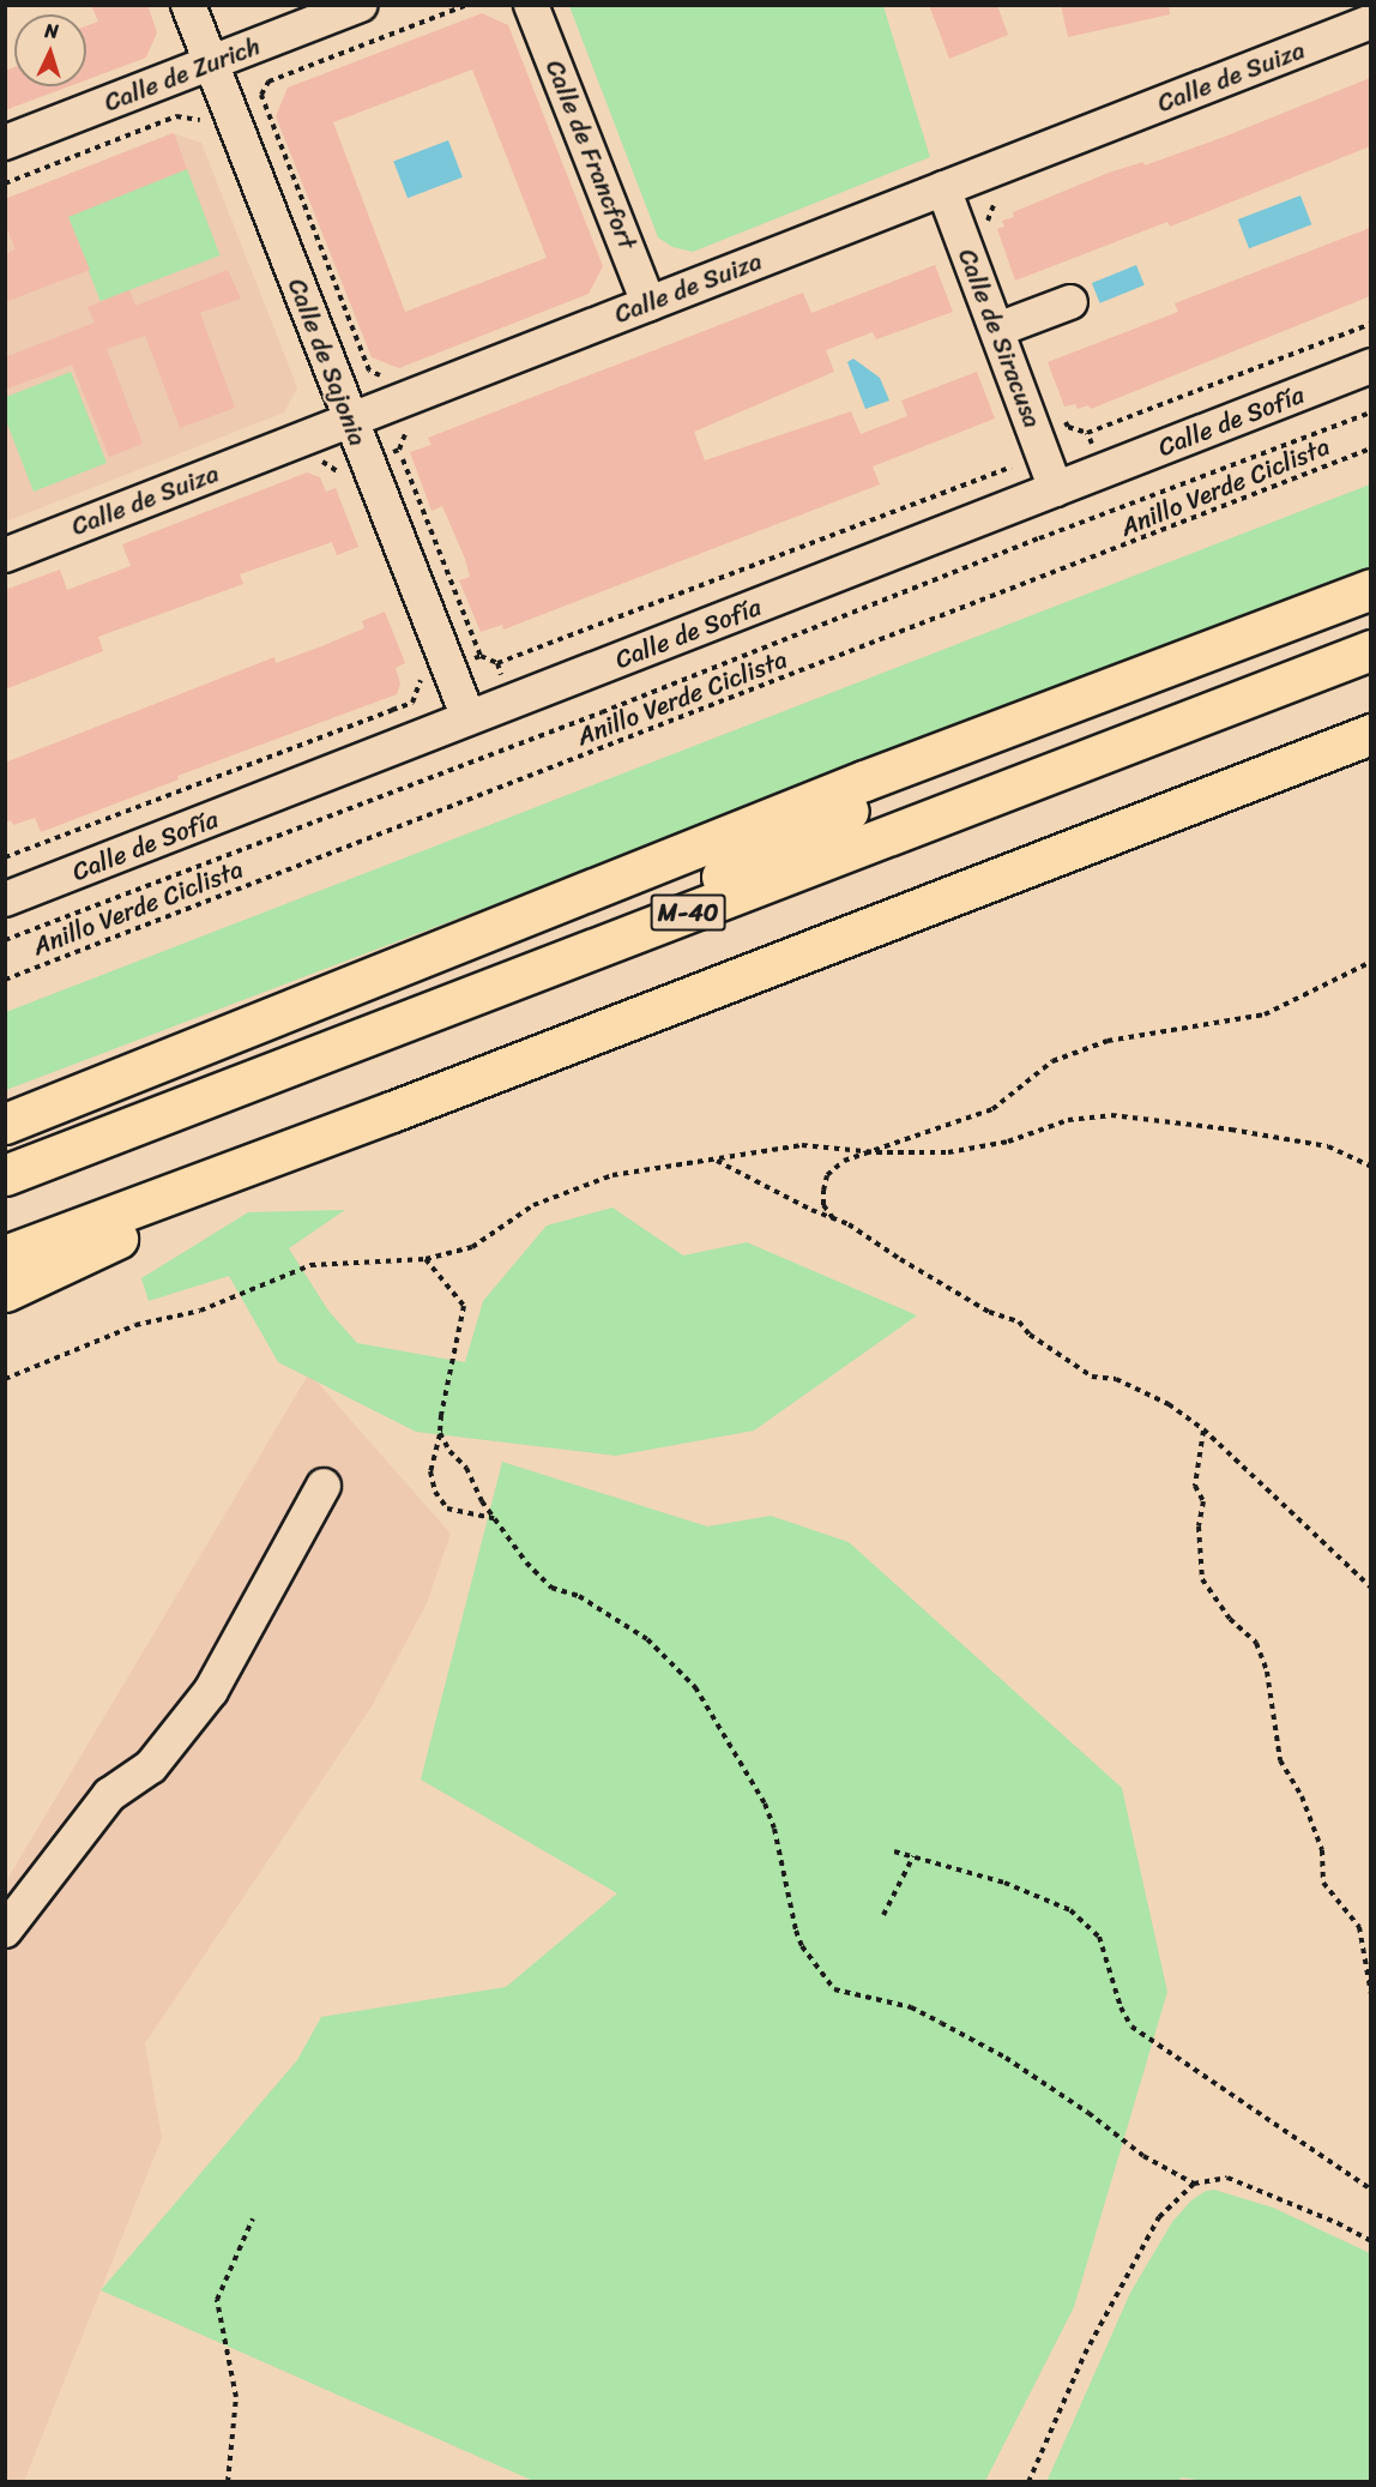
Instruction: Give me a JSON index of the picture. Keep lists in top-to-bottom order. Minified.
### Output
{"streets":{"highway":["M-40"],"street":["Calle de Zurich","Calle de Suiza","Calle de Francfort","Calle de Siracusa","Calle de Sajonia","Calle de Sofía"],"path":["Anillo Verde Ciclista"]},"crossings":[["Calle de Zurich","Calle de Sajonia"],["Calle de Suiza","Calle de Francfort"],["Calle de Suiza","Calle de Siracusa"],["Calle de Suiza","Calle de Sajonia"],["Calle de Siracusa","Calle de Sofía"],["Calle de Sajonia","Calle de Sofía"]],"north":"top"}
